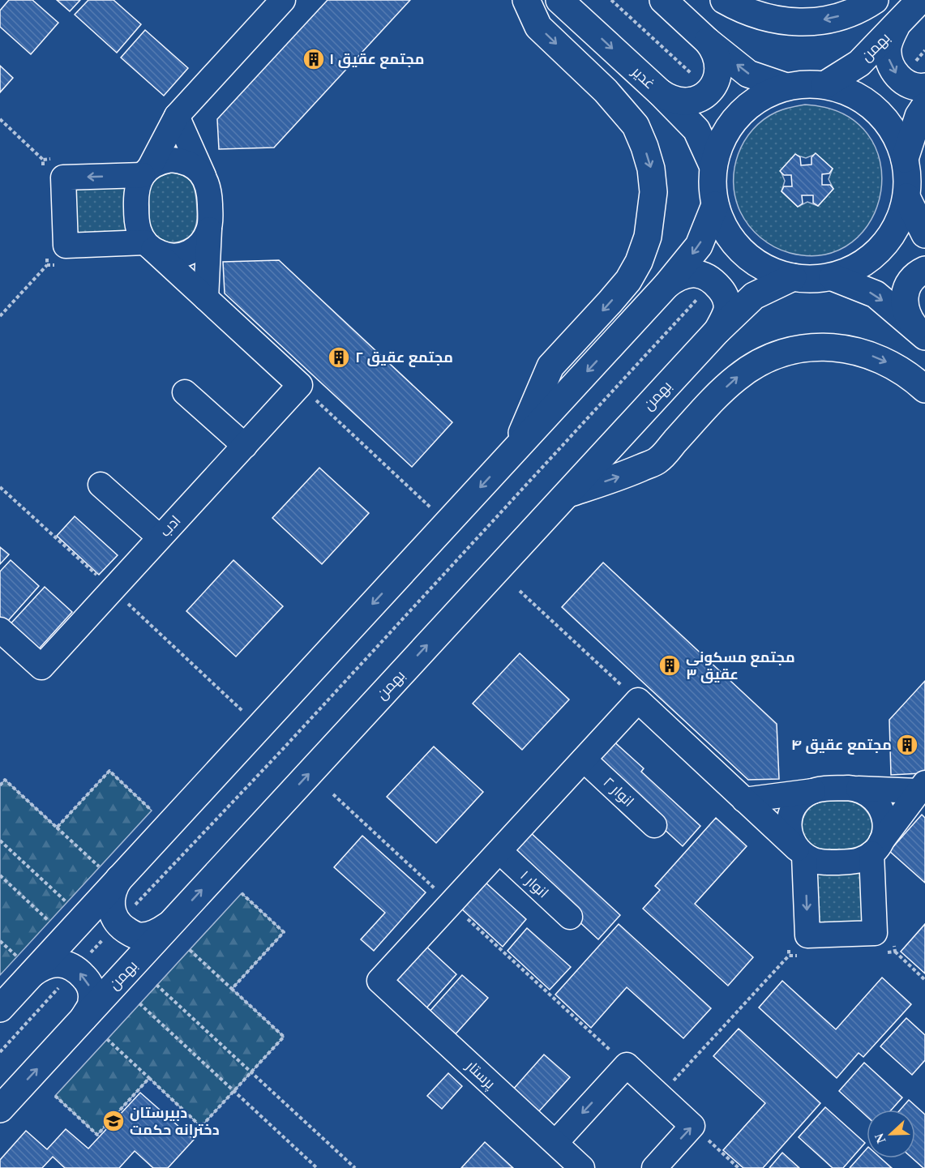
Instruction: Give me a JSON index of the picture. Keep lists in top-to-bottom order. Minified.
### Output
{"streets":{"main road":["بهمن","غدیر"],"street":["ادب","انوار ۲","انوار ۱","پرستار"]},"places":{"building":["مجتمع عقیق ۱","مجتمع عقیق ۲","مجتمع مسکونی عقیق ۳","مجتمع عقیق ۴"],"school or university":["دبیرستان دخترانه حکمت"]},"north":"left"}
